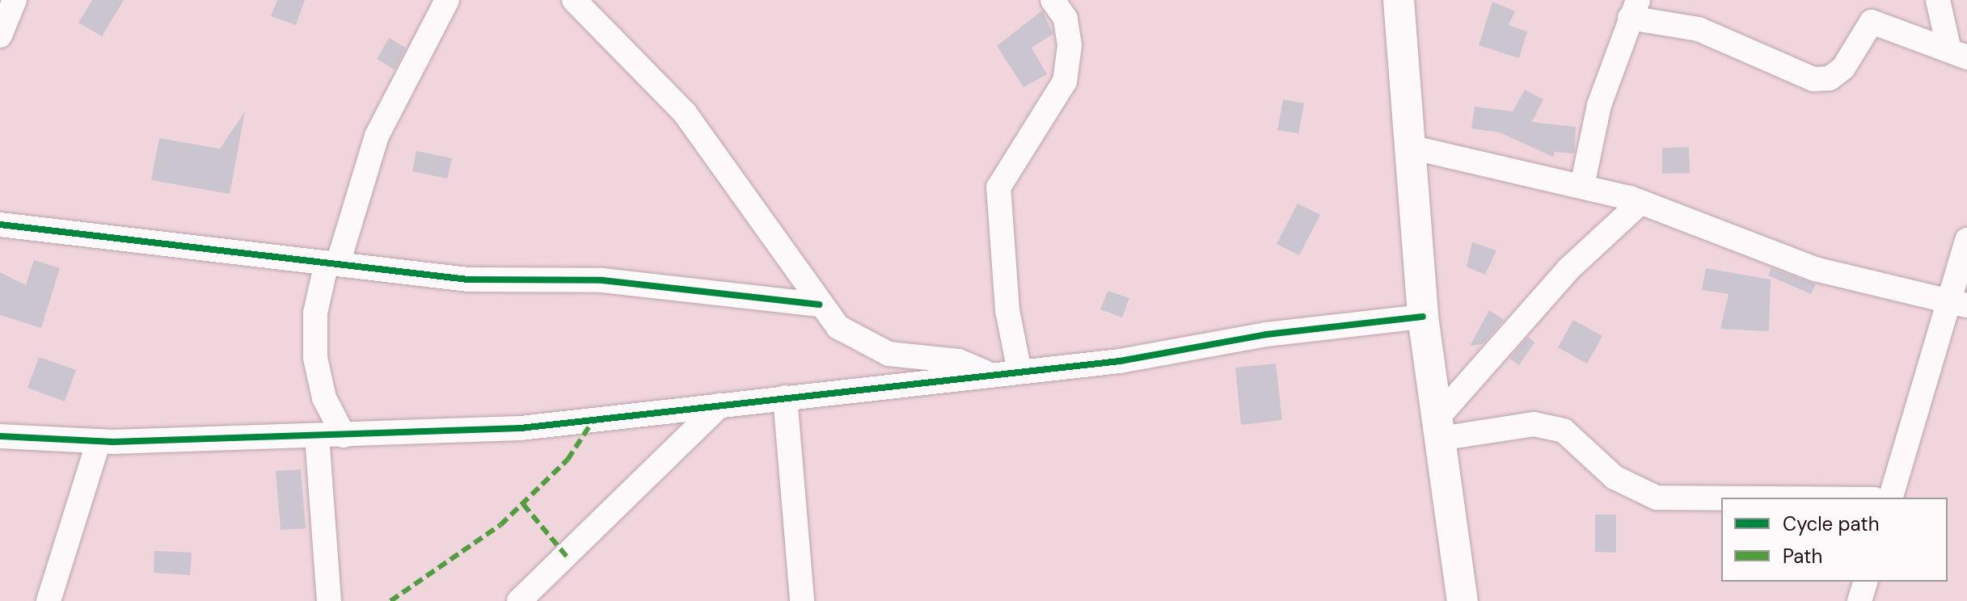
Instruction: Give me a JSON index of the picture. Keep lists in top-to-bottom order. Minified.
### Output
{"legend":["Cycle path","Path"]}
